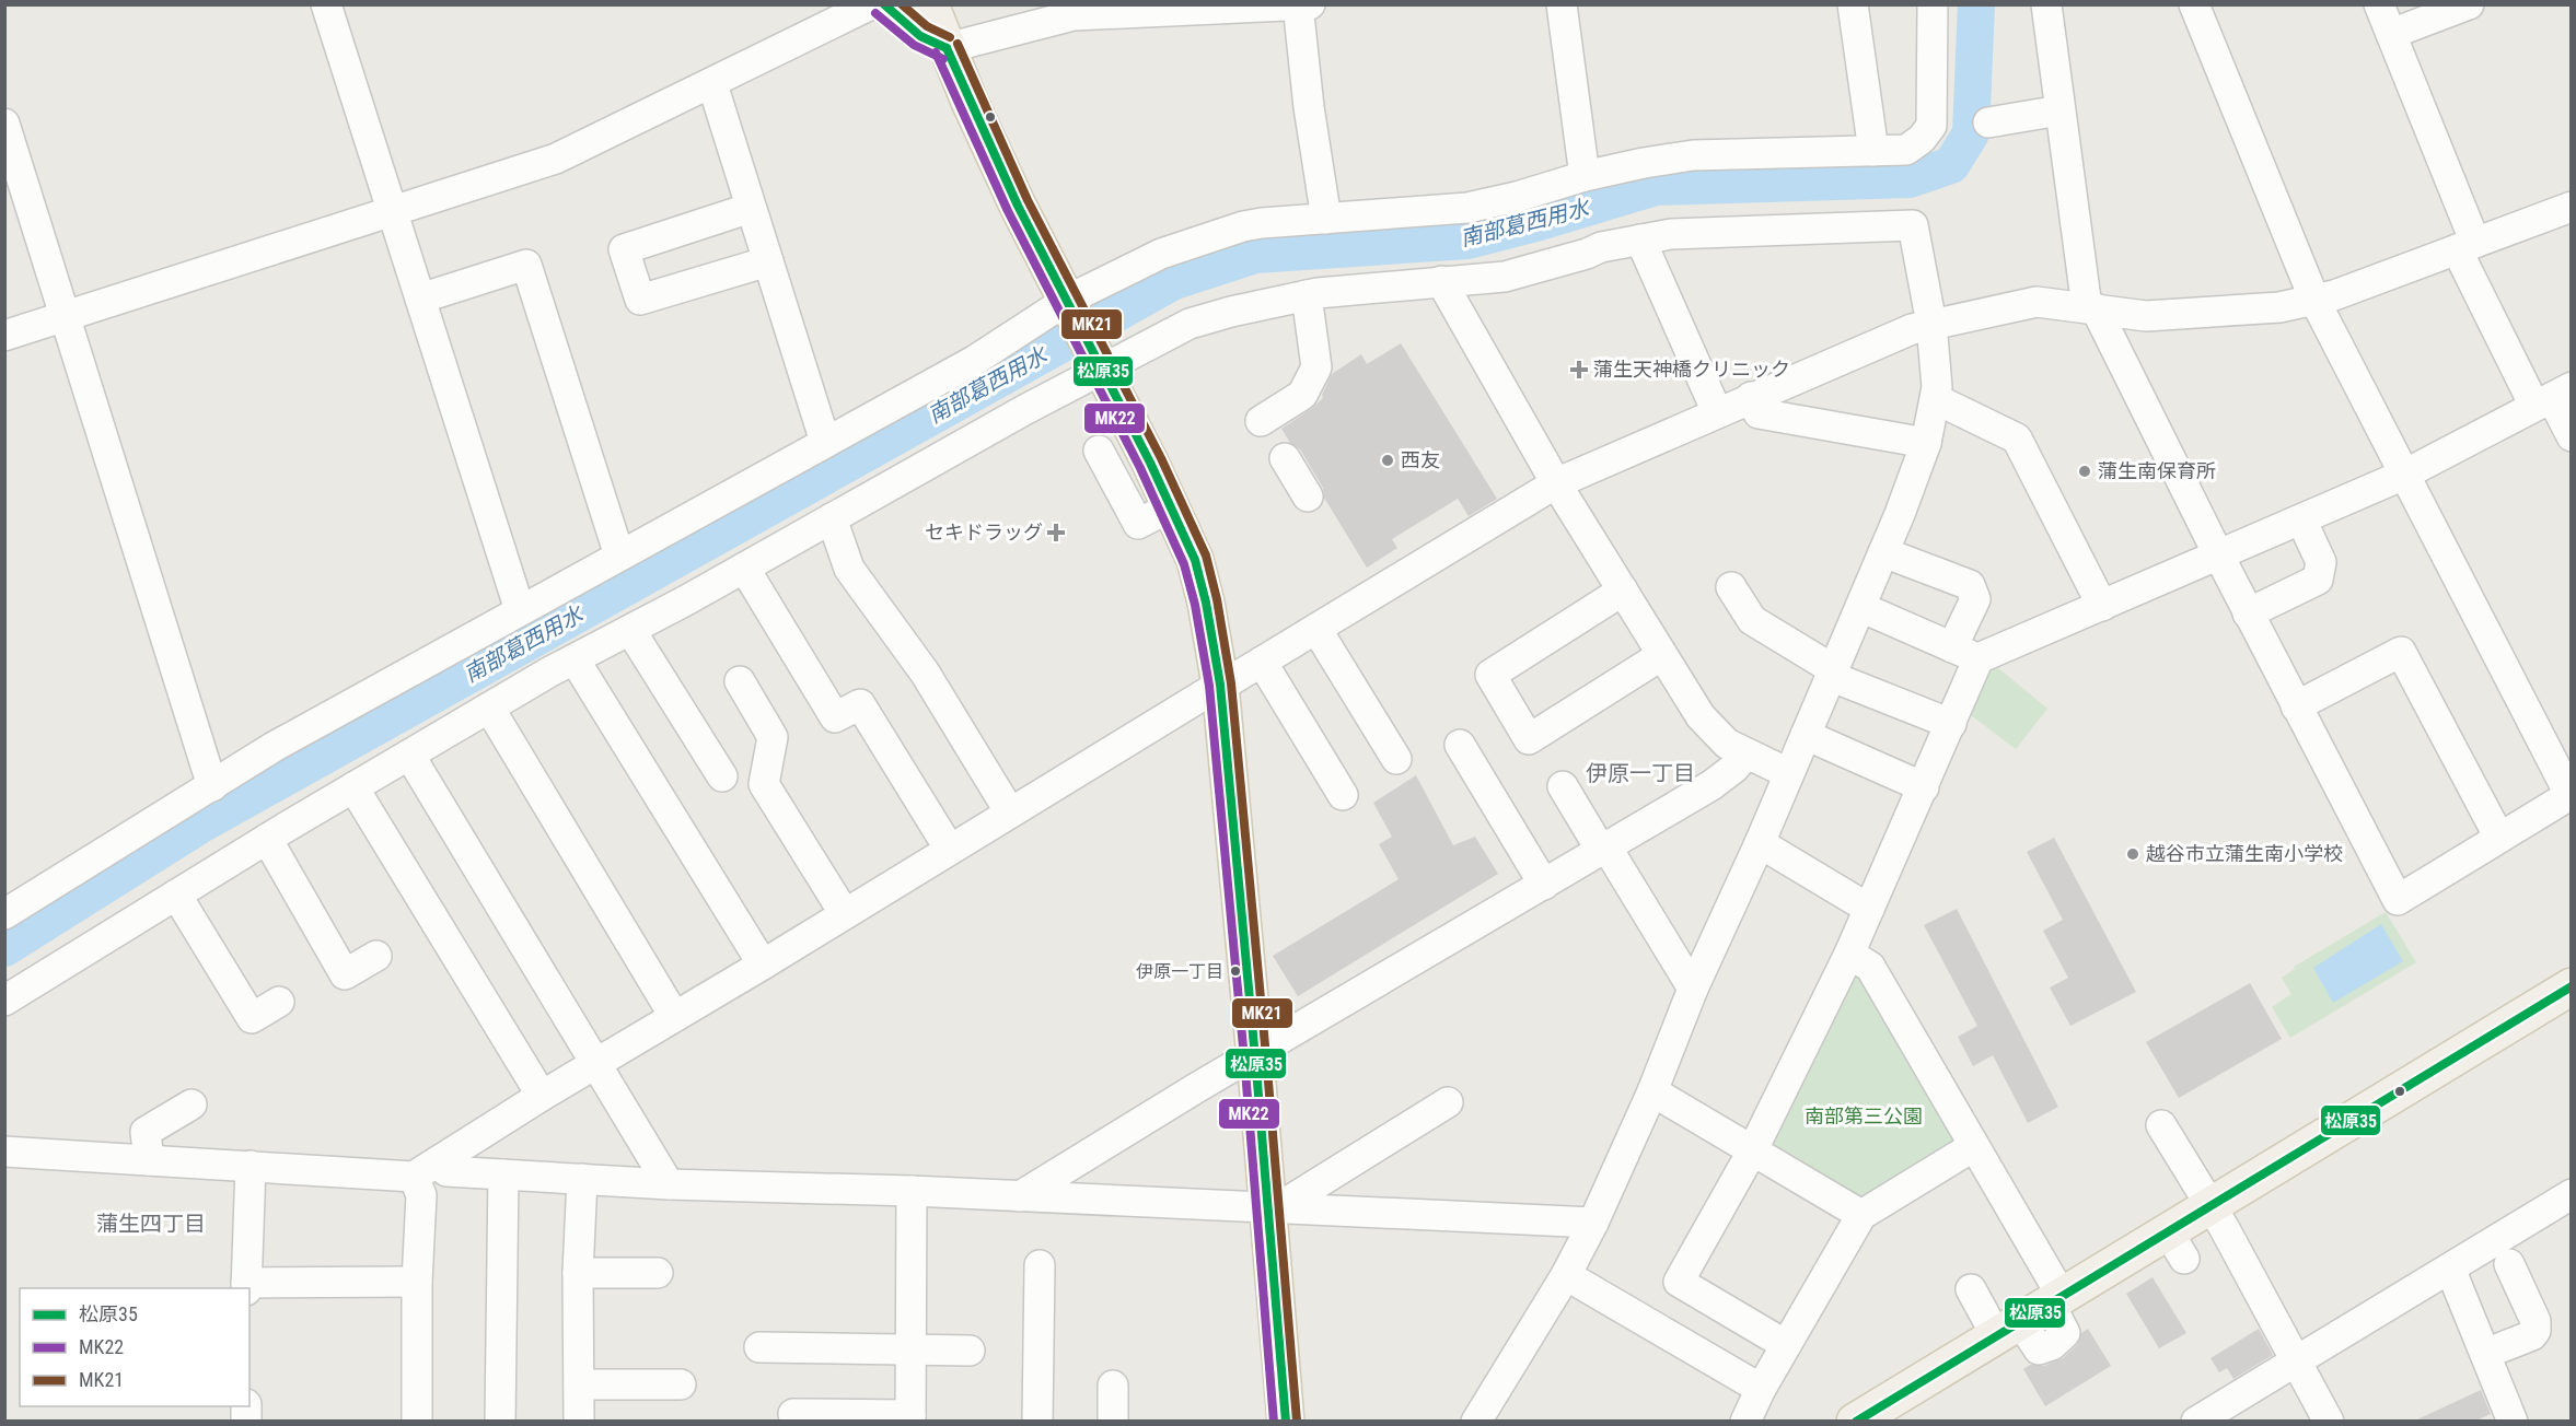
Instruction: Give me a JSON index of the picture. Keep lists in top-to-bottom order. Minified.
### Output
{"districts":["伊原一丁目","蒲生四丁目"],"water":["南部葛西用水"],"parks":["南部第三公園"],"places":{"health":["蒲生天神橋クリニック","セキドラッグ"],"other":["西友","蒲生南保育所","越谷市立蒲生南小学校","伊原一丁目"]},"lines":["transit line 松原35","transit line MK21","transit line MK22"],"legend":["松原35","MK22","MK21"]}
